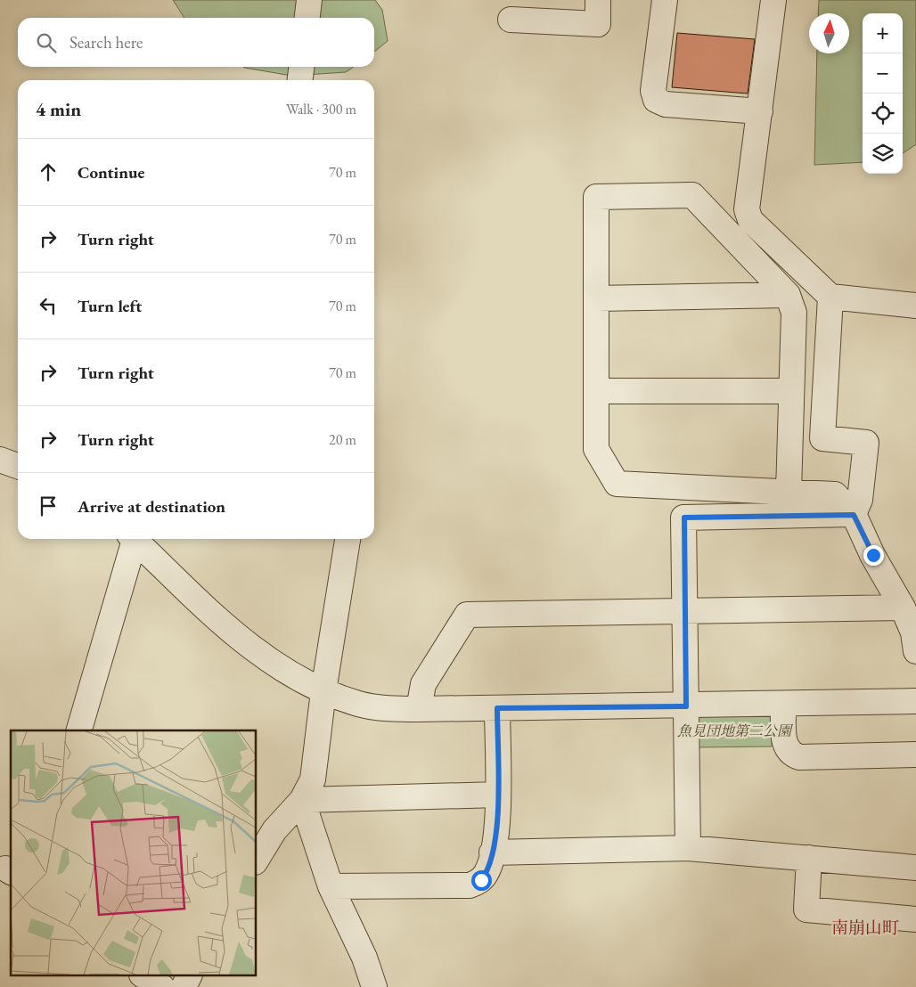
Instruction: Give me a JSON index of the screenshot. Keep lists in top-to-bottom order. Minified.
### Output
{"districts":["南崩山町"],"parks":["魚見団地第二公園"],"north":"top","page":{"map_buttons":["+","−"],"search":"Search here","heading":["4 min","Walk · 300 m"],"list":[["Continue","70 m"],["Turn right","70 m"],["Turn left","70 m"],["Turn right","70 m"],["Turn right","20 m"],"Arrive at destination"]}}
